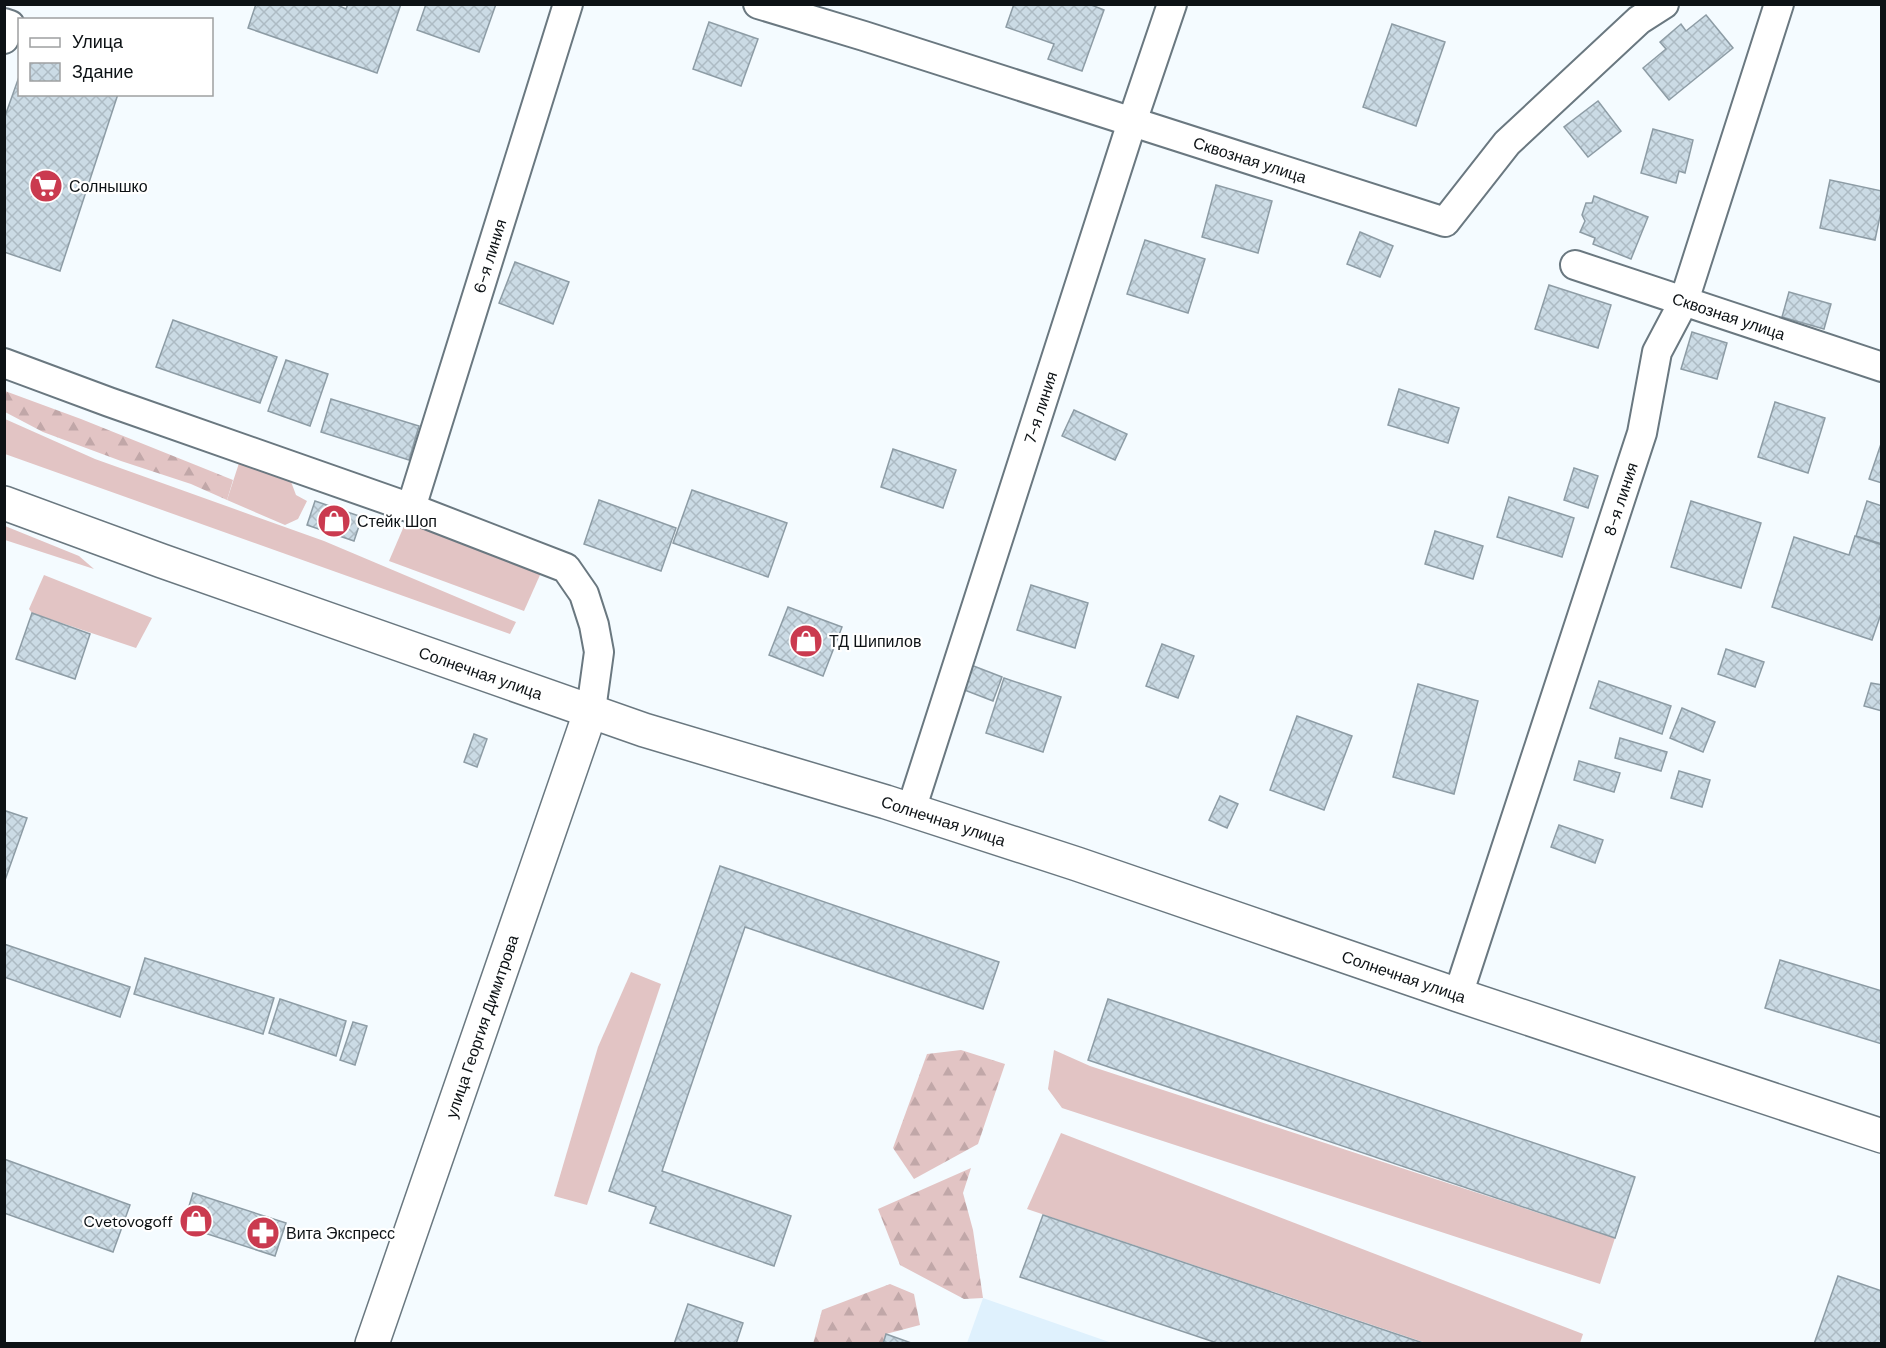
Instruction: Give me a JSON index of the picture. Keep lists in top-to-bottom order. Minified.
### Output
{"streets":{"main road":["Солнечная улица","улица Георгия Димитрова"],"street":["Сквозная улица","6-я линия","7-я линия","8-я линия"]},"crossings":[["Сквозная улица","7-я линия"],["Сквозная улица","8-я линия"],["7-я линия","Солнечная улица"],["8-я линия","Солнечная улица"],["Солнечная улица","улица Георгия Димитрова"]],"places":{"supermarket":["Солнышко"],"shop":["Стейк Шоп","ТД Шипилов","Cvetovogoff"],"pharmacy":["Вита Экспресс"]},"legend":["Улица","Здание"]}
